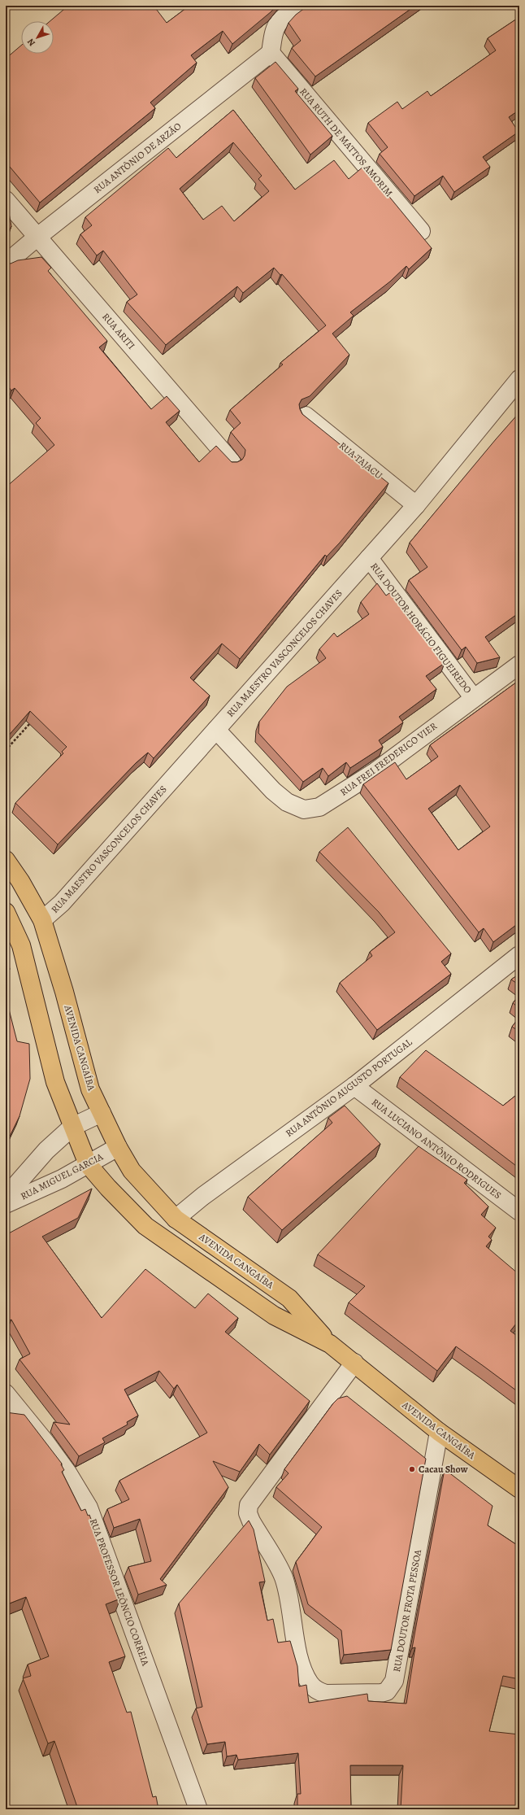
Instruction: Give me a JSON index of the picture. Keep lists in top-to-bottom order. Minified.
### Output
{"streets":{"main road":["AVENIDA CANGAÍBA"],"street":["RUA RUTH DE MATTOS AMORIM","RUA ANTÔNIO DE ARZÃO","RUA ARITI","RUA TAJACU","RUA DOUTOR HORÁCIO FIGUEIREDO","RUA MAESTRO VASCONCELOS CHAVES","RUA FREI FREDERICO VIER","RUA ANTÔNIO AUGUSTO PORTUGAL","RUA LUCIANO ANTÔNIO RODRIGUES","RUA MIGUEL GARCIA","RUA PROFESSOR LEÔNCIO CORREIA","RUA DOUTOR FROTA PESSOA"]},"crossings":[["RUA RUTH DE MATTOS AMORIM","RUA ANTÔNIO DE ARZÃO"],["RUA ANTÔNIO DE ARZÃO","RUA ARITI"],["RUA TAJACU","RUA MAESTRO VASCONCELOS CHAVES"],["RUA DOUTOR HORÁCIO FIGUEIREDO","RUA MAESTRO VASCONCELOS CHAVES"],["RUA DOUTOR HORÁCIO FIGUEIREDO","RUA FREI FREDERICO VIER"],["RUA MAESTRO VASCONCELOS CHAVES","RUA FREI FREDERICO VIER"],["RUA MAESTRO VASCONCELOS CHAVES","AVENIDA CANGAÍBA"],["AVENIDA CANGAÍBA","RUA ANTÔNIO AUGUSTO PORTUGAL"],["AVENIDA CANGAÍBA","RUA MIGUEL GARCIA"],["AVENIDA CANGAÍBA","RUA DOUTOR FROTA PESSOA"],["RUA ANTÔNIO AUGUSTO PORTUGAL","RUA LUCIANO ANTÔNIO RODRIGUES"]],"places":["Cacau Show"],"north":"bottom left"}
